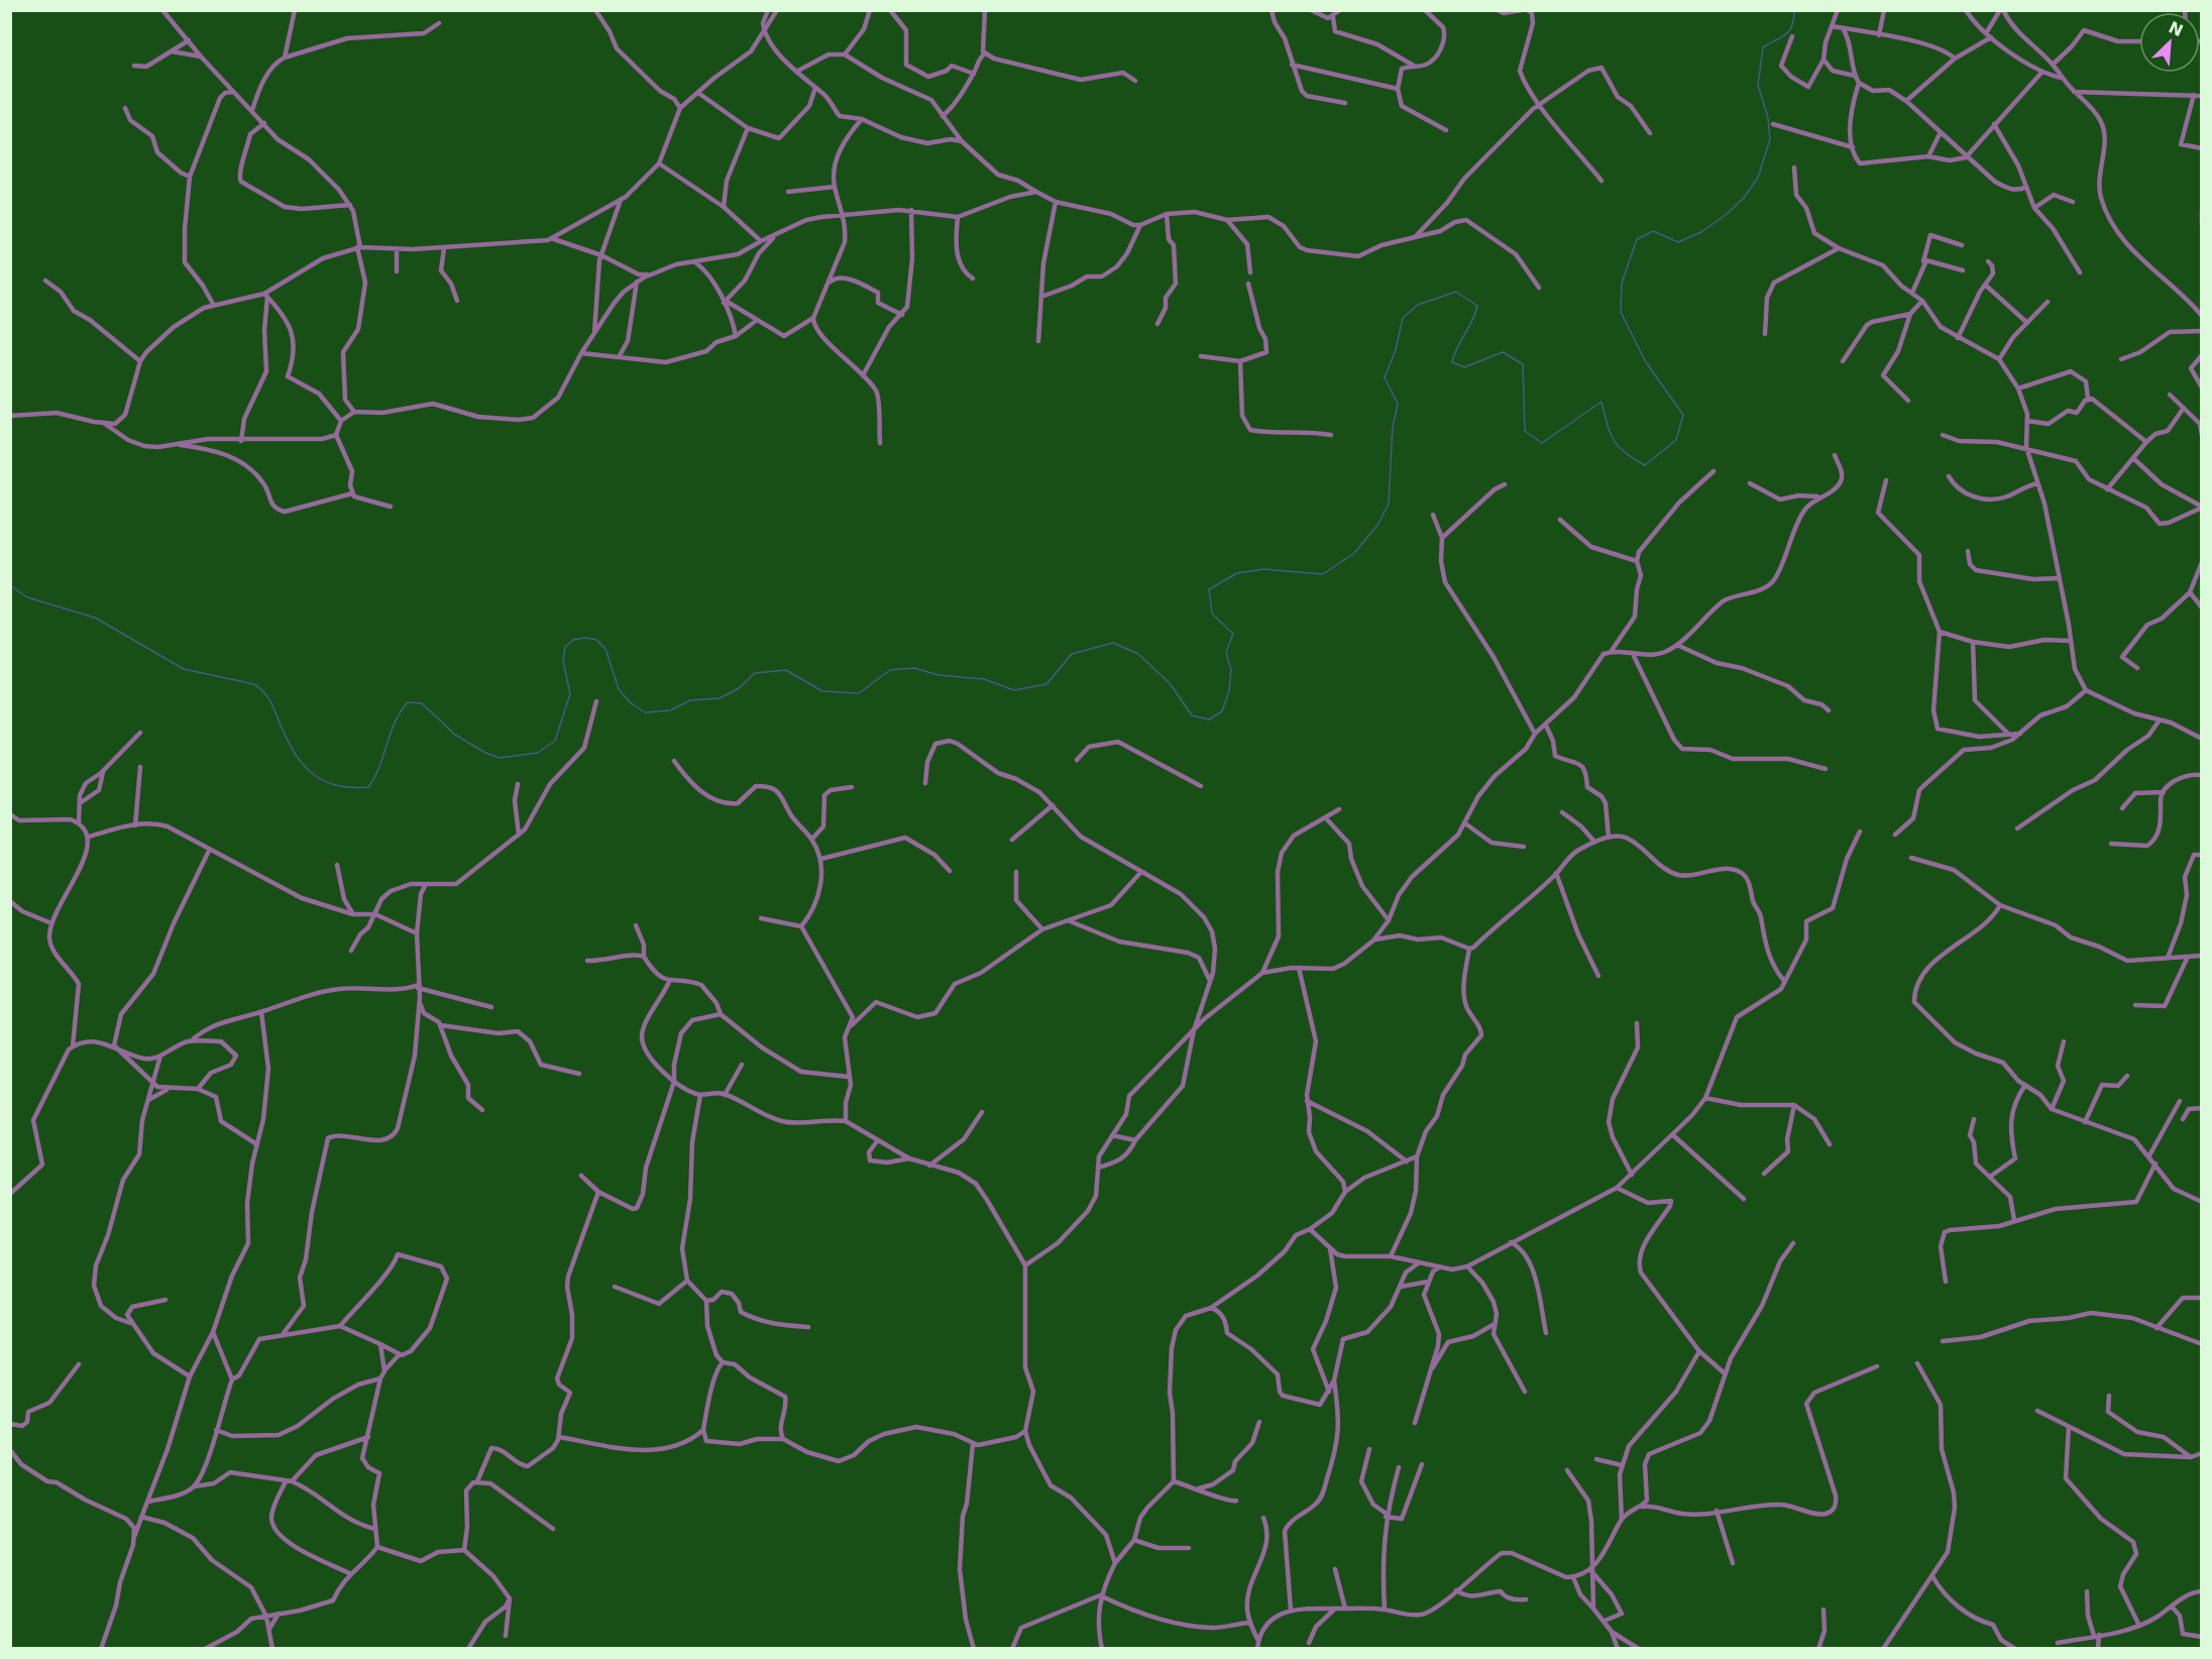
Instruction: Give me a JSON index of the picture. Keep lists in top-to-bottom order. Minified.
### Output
{"north":"top right"}
